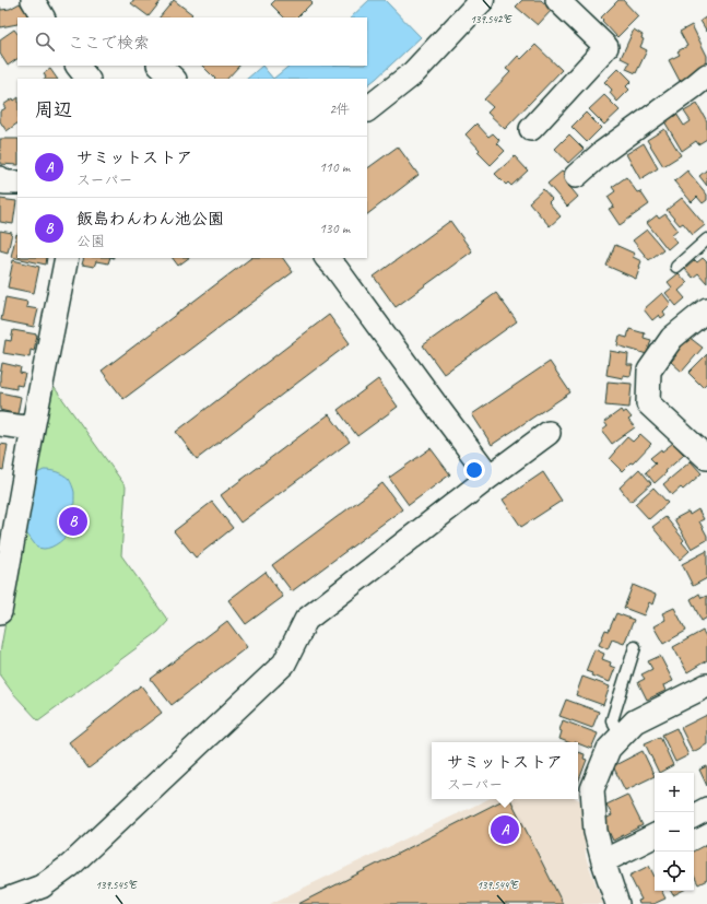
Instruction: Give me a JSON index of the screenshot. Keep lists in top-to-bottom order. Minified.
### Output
{"page":{"search":"ここで検索","heading":["周辺","2件"],"list":[{"mark":"A","name":"サミットストア","note":"スーパー","value":"110 m"},{"mark":"B","name":"飯島わんわん池公園","note":"公園","value":"130 m"}],"pins":["B","A"],"popup":["サミットストア","スーパー"],"map_buttons":["+","−"]},"coordinates":["139.542°E","139.545°E","139.544°E"]}
